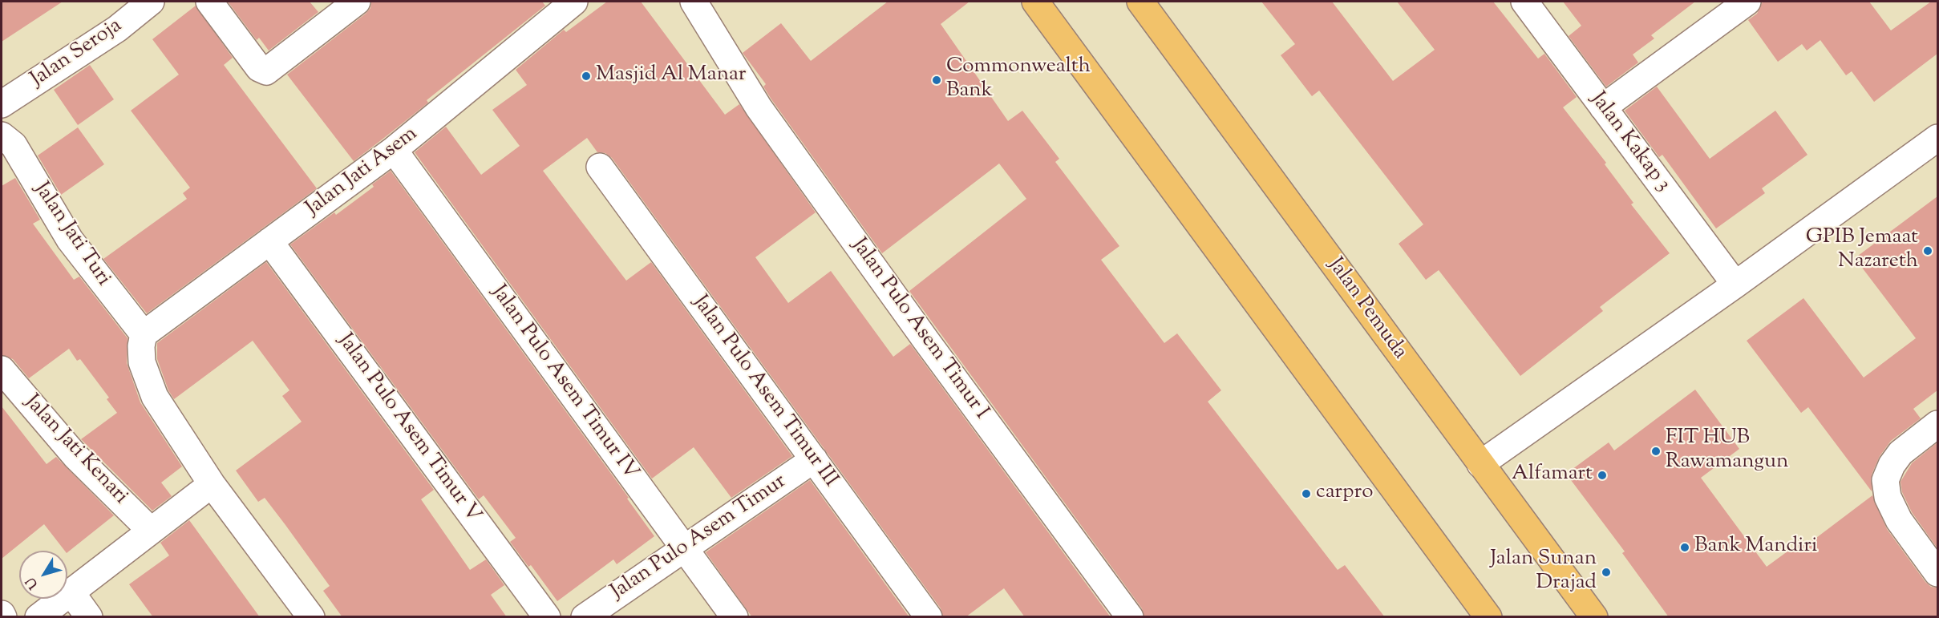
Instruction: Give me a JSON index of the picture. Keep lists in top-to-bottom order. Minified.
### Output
{"streets":{"main road":["Jalan Pemuda"],"street":["Jalan Seroja","Jalan Kakap 3","Jalan Jati Asem","Jalan Jati Turi","Jalan Pulo Asem Timur I","Jalan Pulo Asem Timur IV","Jalan Pulo Asem Timur III","Jalan Pulo Asem Timur V","Jalan Jati Kenari","Jalan Pulo Asem Timur"]},"crossings":[["Jalan Jati Asem","Jalan Jati Turi"],["Jalan Jati Asem","Jalan Pulo Asem Timur IV"],["Jalan Jati Asem","Jalan Pulo Asem Timur V"],["Jalan Pulo Asem Timur IV","Jalan Pulo Asem Timur"],["Jalan Pulo Asem Timur III","Jalan Pulo Asem Timur"]],"places":["Masjid Al Manar","Commonwealth Bank","GPIB Jemaat Nazareth","FIT HUB Rawamangun","Alfamart","carpro","Bank Mandiri","Jalan Sunan Drajad"],"north":"bottom left"}
